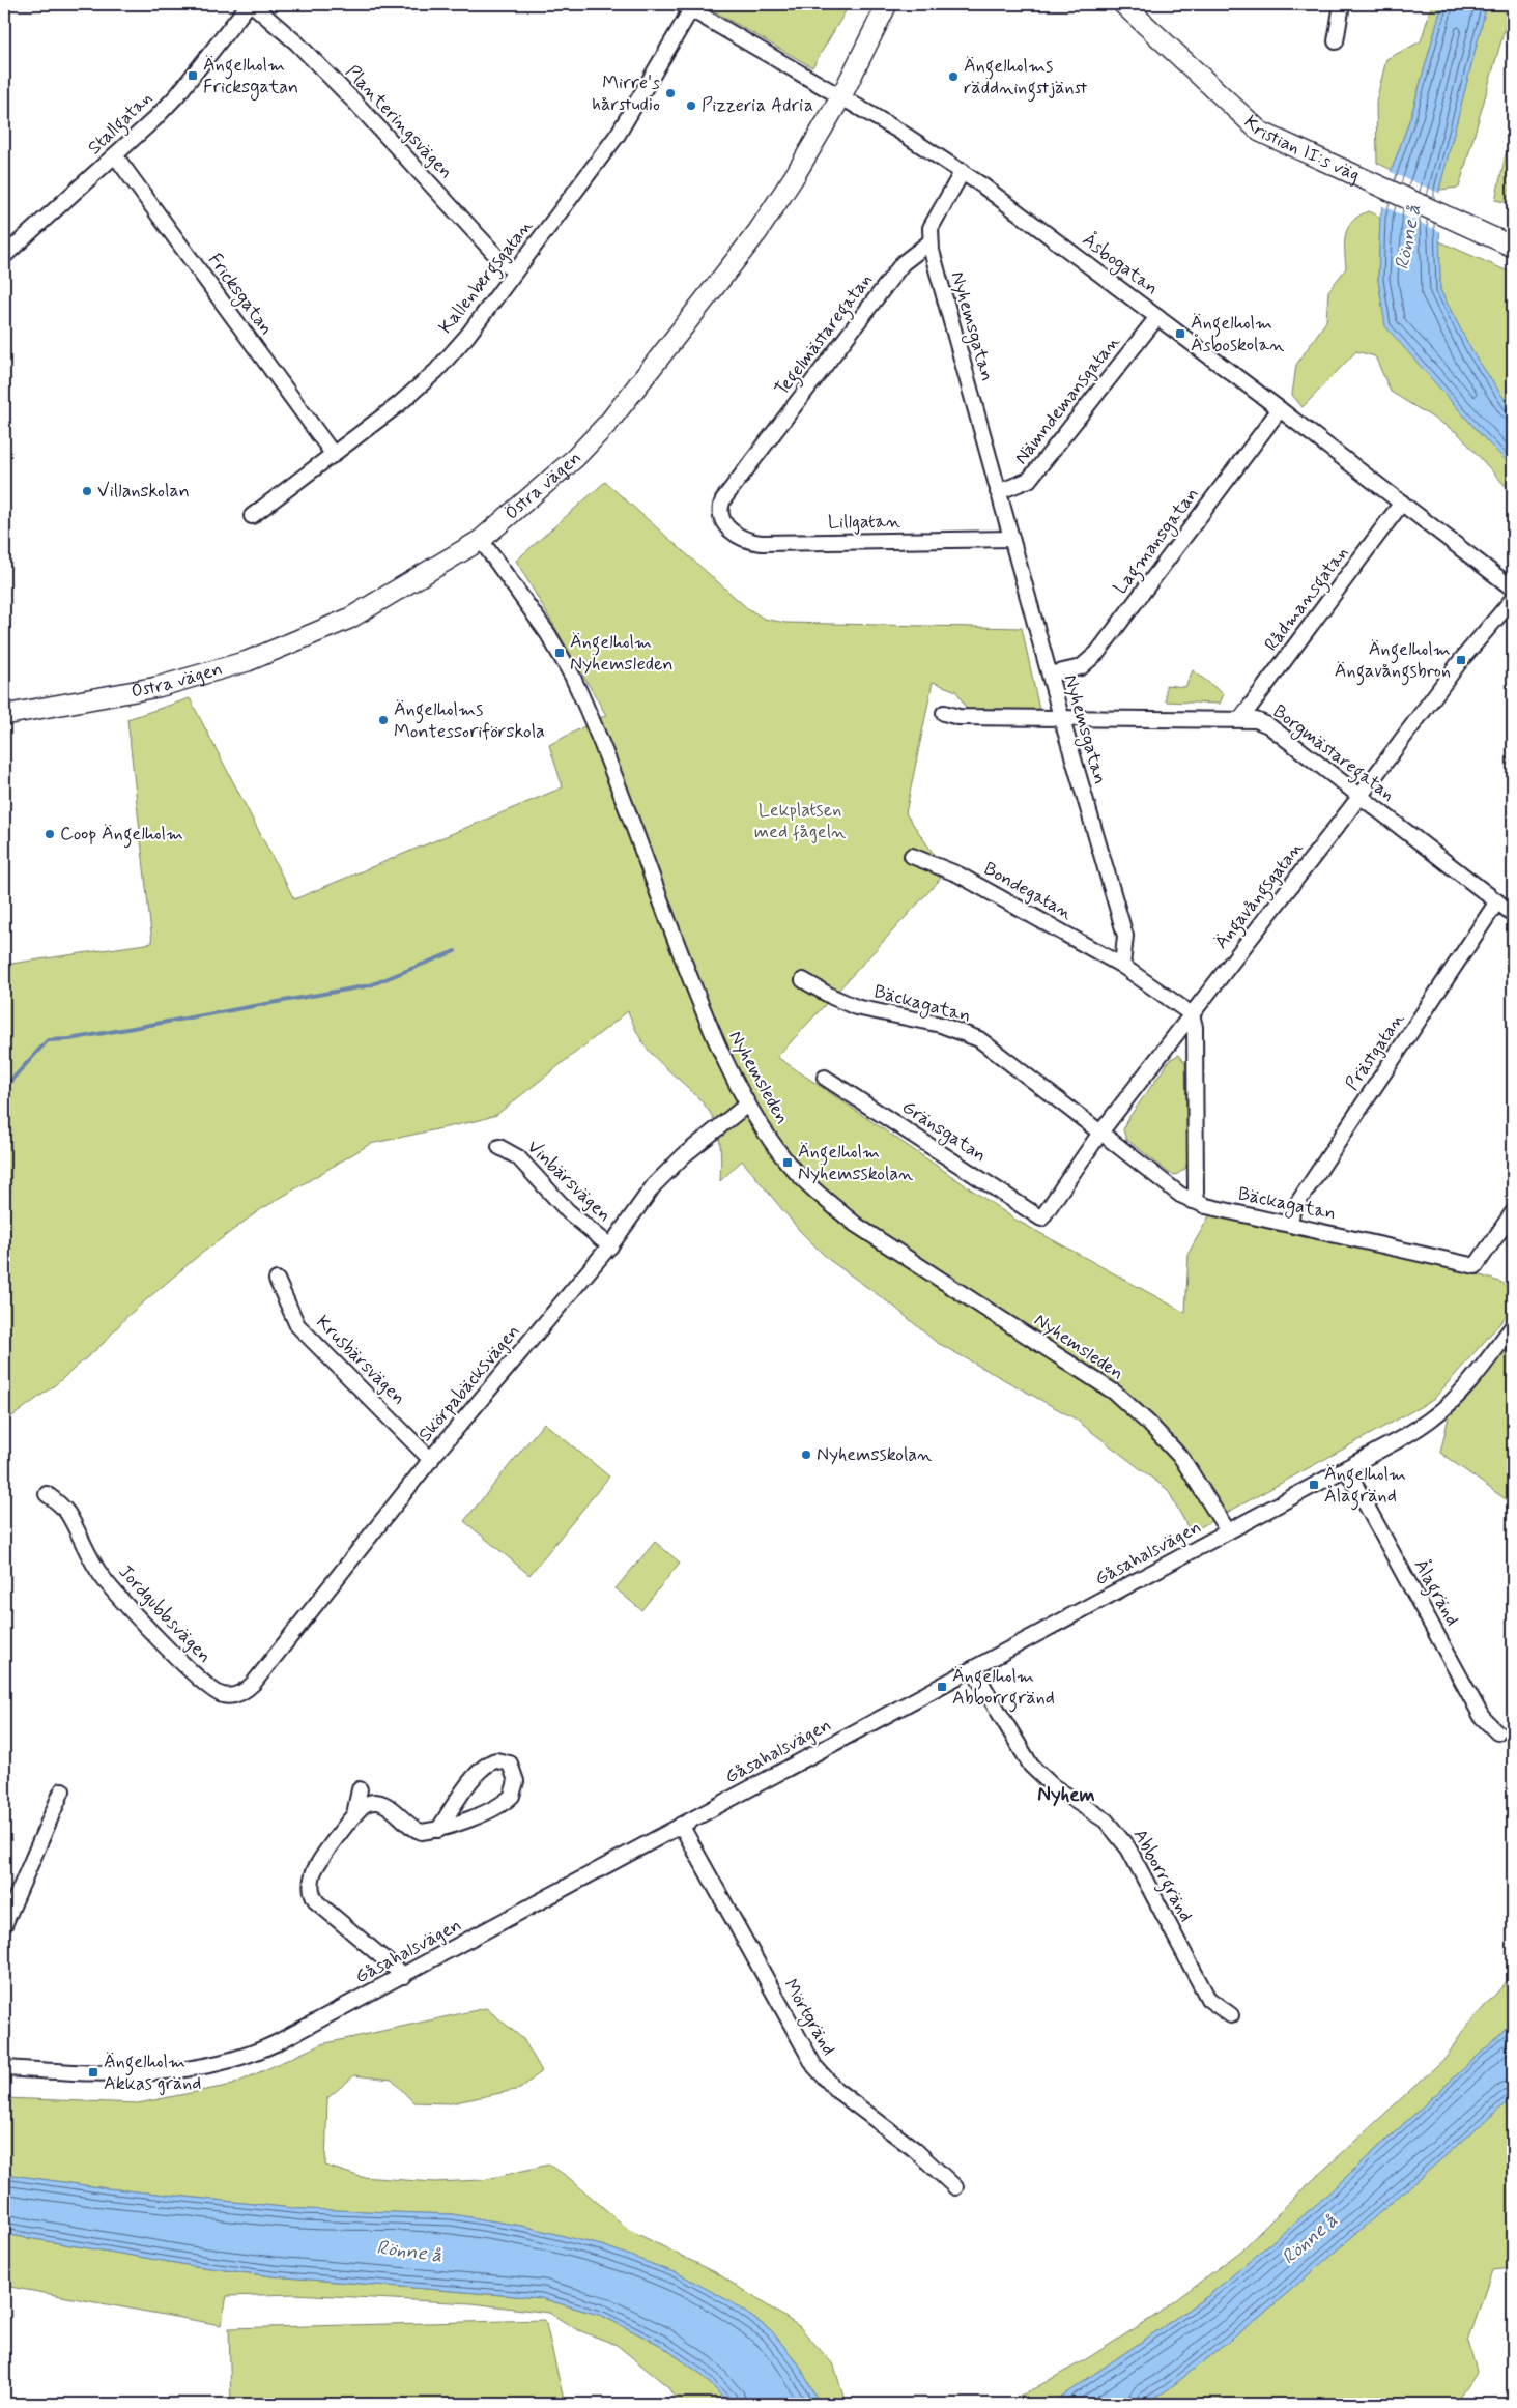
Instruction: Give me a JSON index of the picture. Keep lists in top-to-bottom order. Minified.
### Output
{"streets":{"main road":["Kristian II:s väg","Östra vägen"],"street":["Planteringsvägen","Stallgatan","Åsbogatan","Kallenbergsgatan","Fricksgatan","Nyhemsgatan","Tegelmästaregatan","Nämndemansgatan","Lillgatan","Lagmansgatan","Rådmansgatan","Borgmästaregatan","Bondegatan","Ängavångsgatan","Bäckagatan","Prästgatan","Nyhemsleden","Gränsgatan","Vinbärsvägen","Krusbärsvägen","Skörpabäcksvägen","Gåsahalsvägen","Ålagränd","Jordgubbsvägen","Abborrgränd","Mörtgränd"]},"crossings":[["Planteringsvägen","Stallgatan"],["Planteringsvägen","Kallenbergsgatan"],["Stallgatan","Fricksgatan"],["Åsbogatan","Kallenbergsgatan"],["Åsbogatan","Nämndemansgatan"],["Åsbogatan","Östra vägen"],["Åsbogatan","Lagmansgatan"],["Åsbogatan","Rådmansgatan"],["Kallenbergsgatan","Fricksgatan"],["Nyhemsgatan","Tegelmästaregatan"],["Nyhemsgatan","Nämndemansgatan"],["Nyhemsgatan","Lillgatan"],["Nyhemsgatan","Lagmansgatan"],["Nyhemsgatan","Borgmästaregatan"],["Nyhemsgatan","Bondegatan"],["Tegelmästaregatan","Lillgatan"],["Östra vägen","Nyhemsleden"],["Rådmansgatan","Borgmästaregatan"],["Borgmästaregatan","Ängavångsgatan"],["Borgmästaregatan","Prästgatan"],["Ängavångsgatan","Bäckagatan"],["Ängavångsgatan","Gränsgatan"],["Bäckagatan","Prästgatan"],["Nyhemsleden","Skörpabäcksvägen"],["Nyhemsleden","Gåsahalsvägen"],["Vinbärsvägen","Skörpabäcksvägen"],["Krusbärsvägen","Skörpabäcksvägen"],["Skörpabäcksvägen","Jordgubbsvägen"],["Gåsahalsvägen","Ålagränd"],["Gåsahalsvägen","Abborrgränd"],["Gåsahalsvägen","Mörtgränd"]],"districts":["Nyhem"],"water":["Rönne å"],"parks":["Lekplatsen med fågeln"],"places":{"transit":["Ängelholm Fricksgatan","Ängelholm Åsboskolan","Ängelholm Nyhemsleden","Ängelholm Ängavångsbron","Ängelholm Nyhemsskolan","Ängelholm Ålagränd","Ängelholm Abborrgränd","Ängelholm Akkas gränd"],"other":["Ängelholms räddningstjänst","Mirre's hårstudio","Pizzeria Adria","Villanskolan","Ängelholms Montessoriförskola","Coop Ängelholm","Nyhemsskolan"]}}
